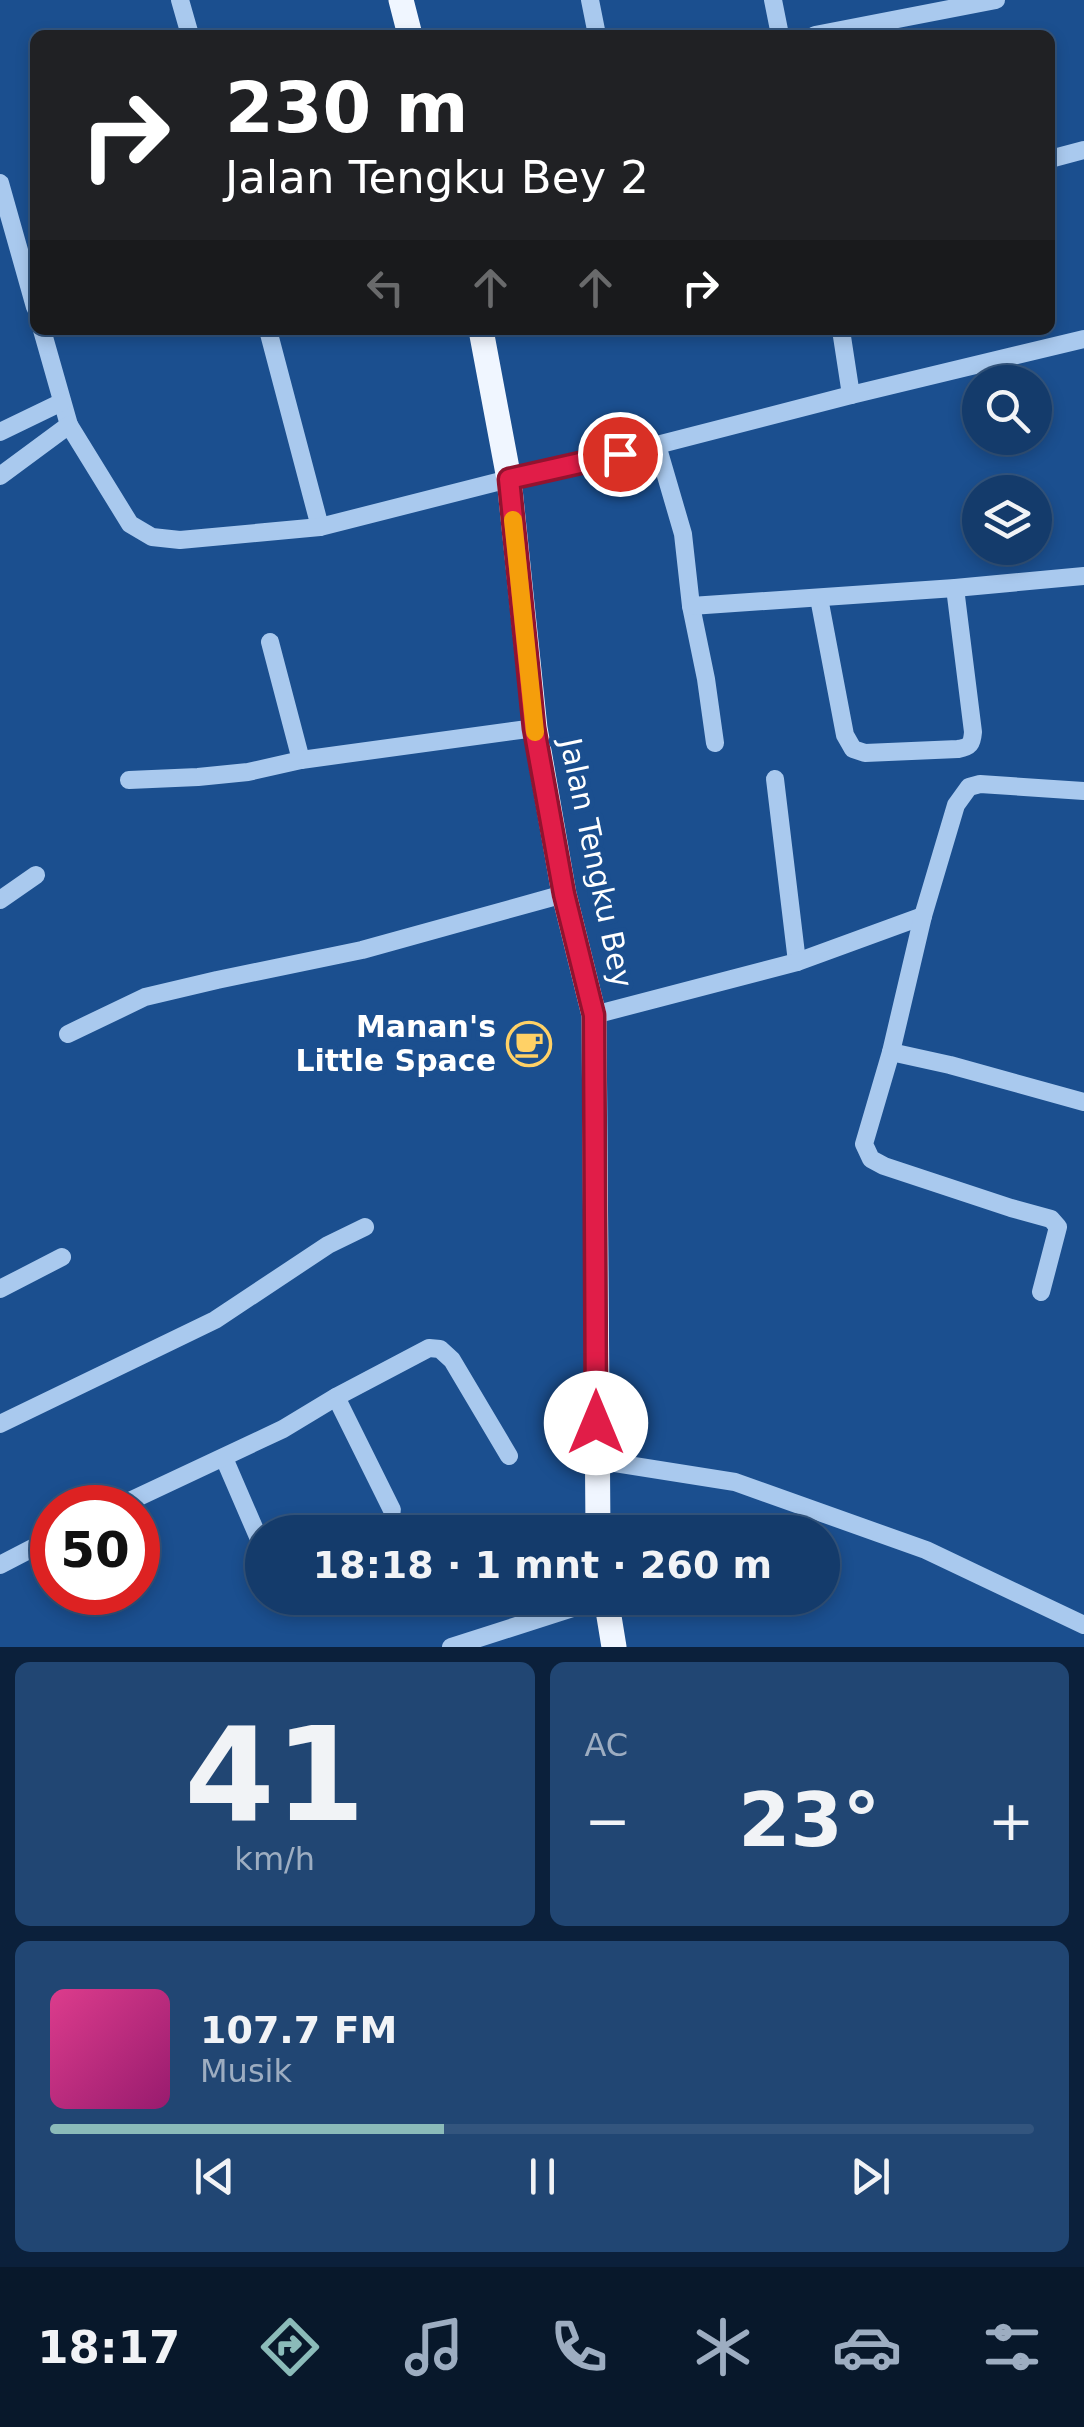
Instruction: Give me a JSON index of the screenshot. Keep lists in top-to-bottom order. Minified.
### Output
{"streets":{"main road":["Jalan Tengku Bey"]},"places":{"cafe":["Manan's Little Space"]},"page":{"turn":["230 m","Jalan Tengku Bey 2"],"limit":"50","trip":"18:18 · 1 mnt · 260 m","tile":[["41","km/h"],"AC"],"heat":["−","23°","+"],"song":["107.7 FM","Musik"],"tabs":"18:17"}}
